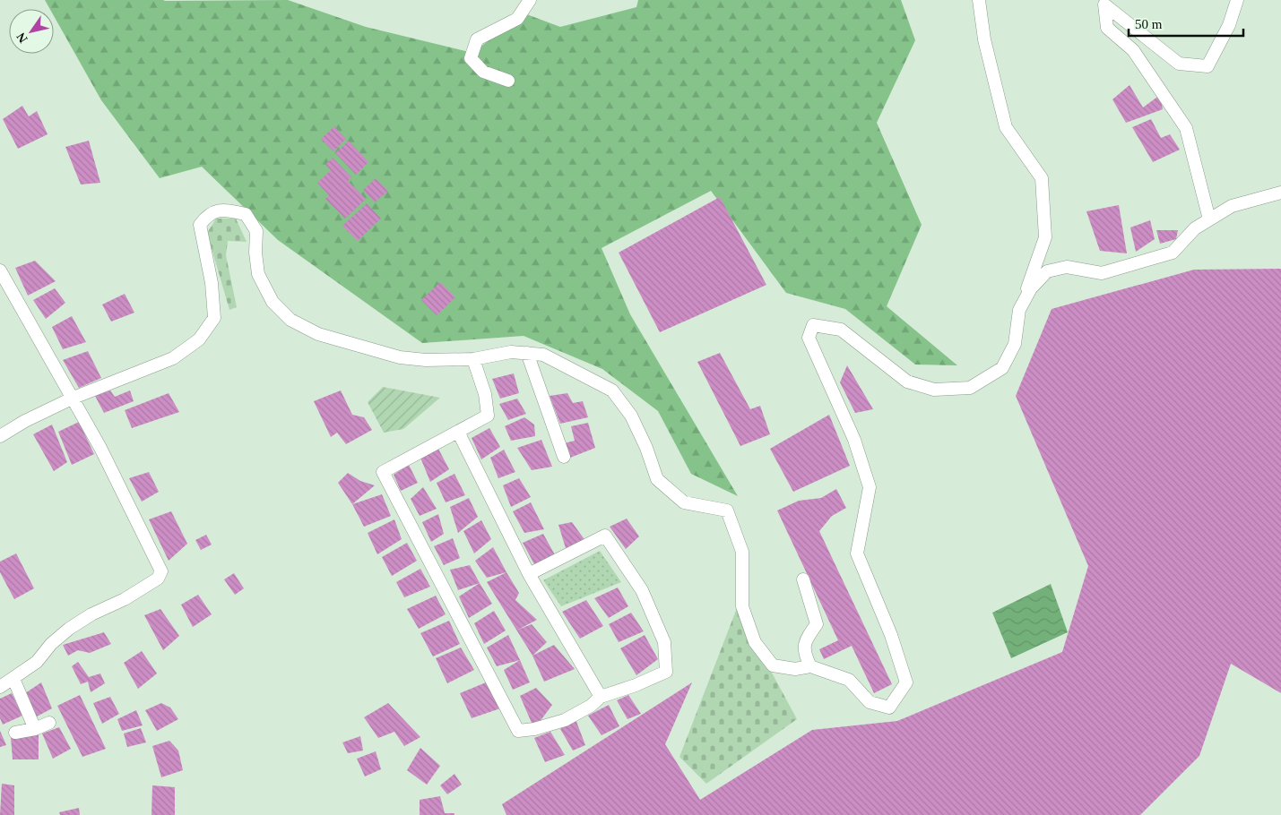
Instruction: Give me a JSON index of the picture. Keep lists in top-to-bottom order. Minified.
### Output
{"scale_bar":"50 m","north":"bottom left"}
